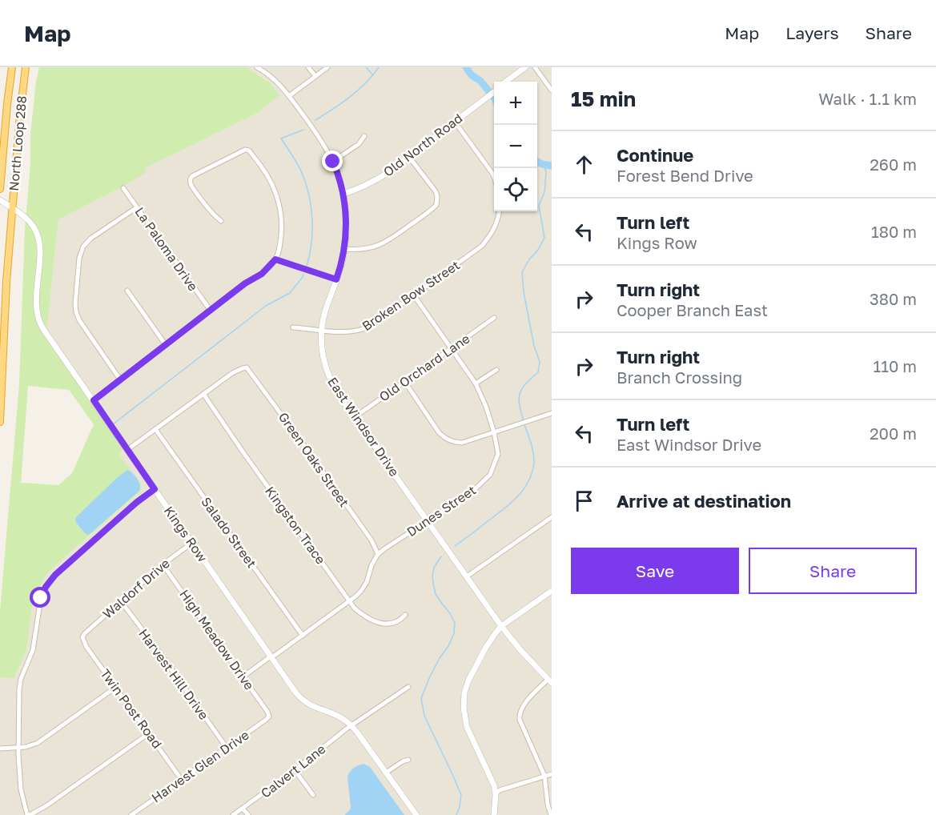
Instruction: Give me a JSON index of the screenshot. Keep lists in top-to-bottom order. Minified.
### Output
{"streets":{"highway":["North Loop 288"],"street":["Old North Road","La Paloma Drive","Broken Bow Street","Old Orchard Lane","East Windsor Drive","Green Oaks Street","Dunes Street","Kingston Trace","Salado Street","Kings Row","Waldorf Drive","High Meadow Drive","Harvest Hill Drive","Twin Post Road","Harvest Glen Drive","Calvert Lane"]},"crossings":[["North Loop 288","Kings Row"],["Old North Road","East Windsor Drive"],["Broken Bow Street","East Windsor Drive"],["Broken Bow Street","Dunes Street"],["Old Orchard Lane","East Windsor Drive"],["Old Orchard Lane","Dunes Street"],["East Windsor Drive","Dunes Street"],["Green Oaks Street","Dunes Street"],["Green Oaks Street","Kingston Trace"],["Dunes Street","Kingston Trace"],["Dunes Street","Salado Street"],["Dunes Street","Kings Row"],["Dunes Street","High Meadow Drive"],["Kings Row","Waldorf Drive"],["Kings Row","Calvert Lane"],["Waldorf Drive","High Meadow Drive"],["Waldorf Drive","Harvest Hill Drive"],["Waldorf Drive","Twin Post Road"],["High Meadow Drive","Harvest Glen Drive"],["Harvest Hill Drive","Harvest Glen Drive"],["Twin Post Road","Harvest Glen Drive"]],"page":{"header":"Map","nav":["Map","Layers","Share"],"heading":["15 min","Walk · 1.1 km"],"map_buttons":["+","−"],"list":[["Continue","Forest Bend Drive","260 m"],["Turn left","Kings Row","180 m"],["Turn right","Cooper Branch East","380 m"],["Turn right","Branch Crossing","110 m"],["Turn left","East Windsor Drive","200 m"],"Arrive at destination"],"buttons":["Save","Share"]}}
